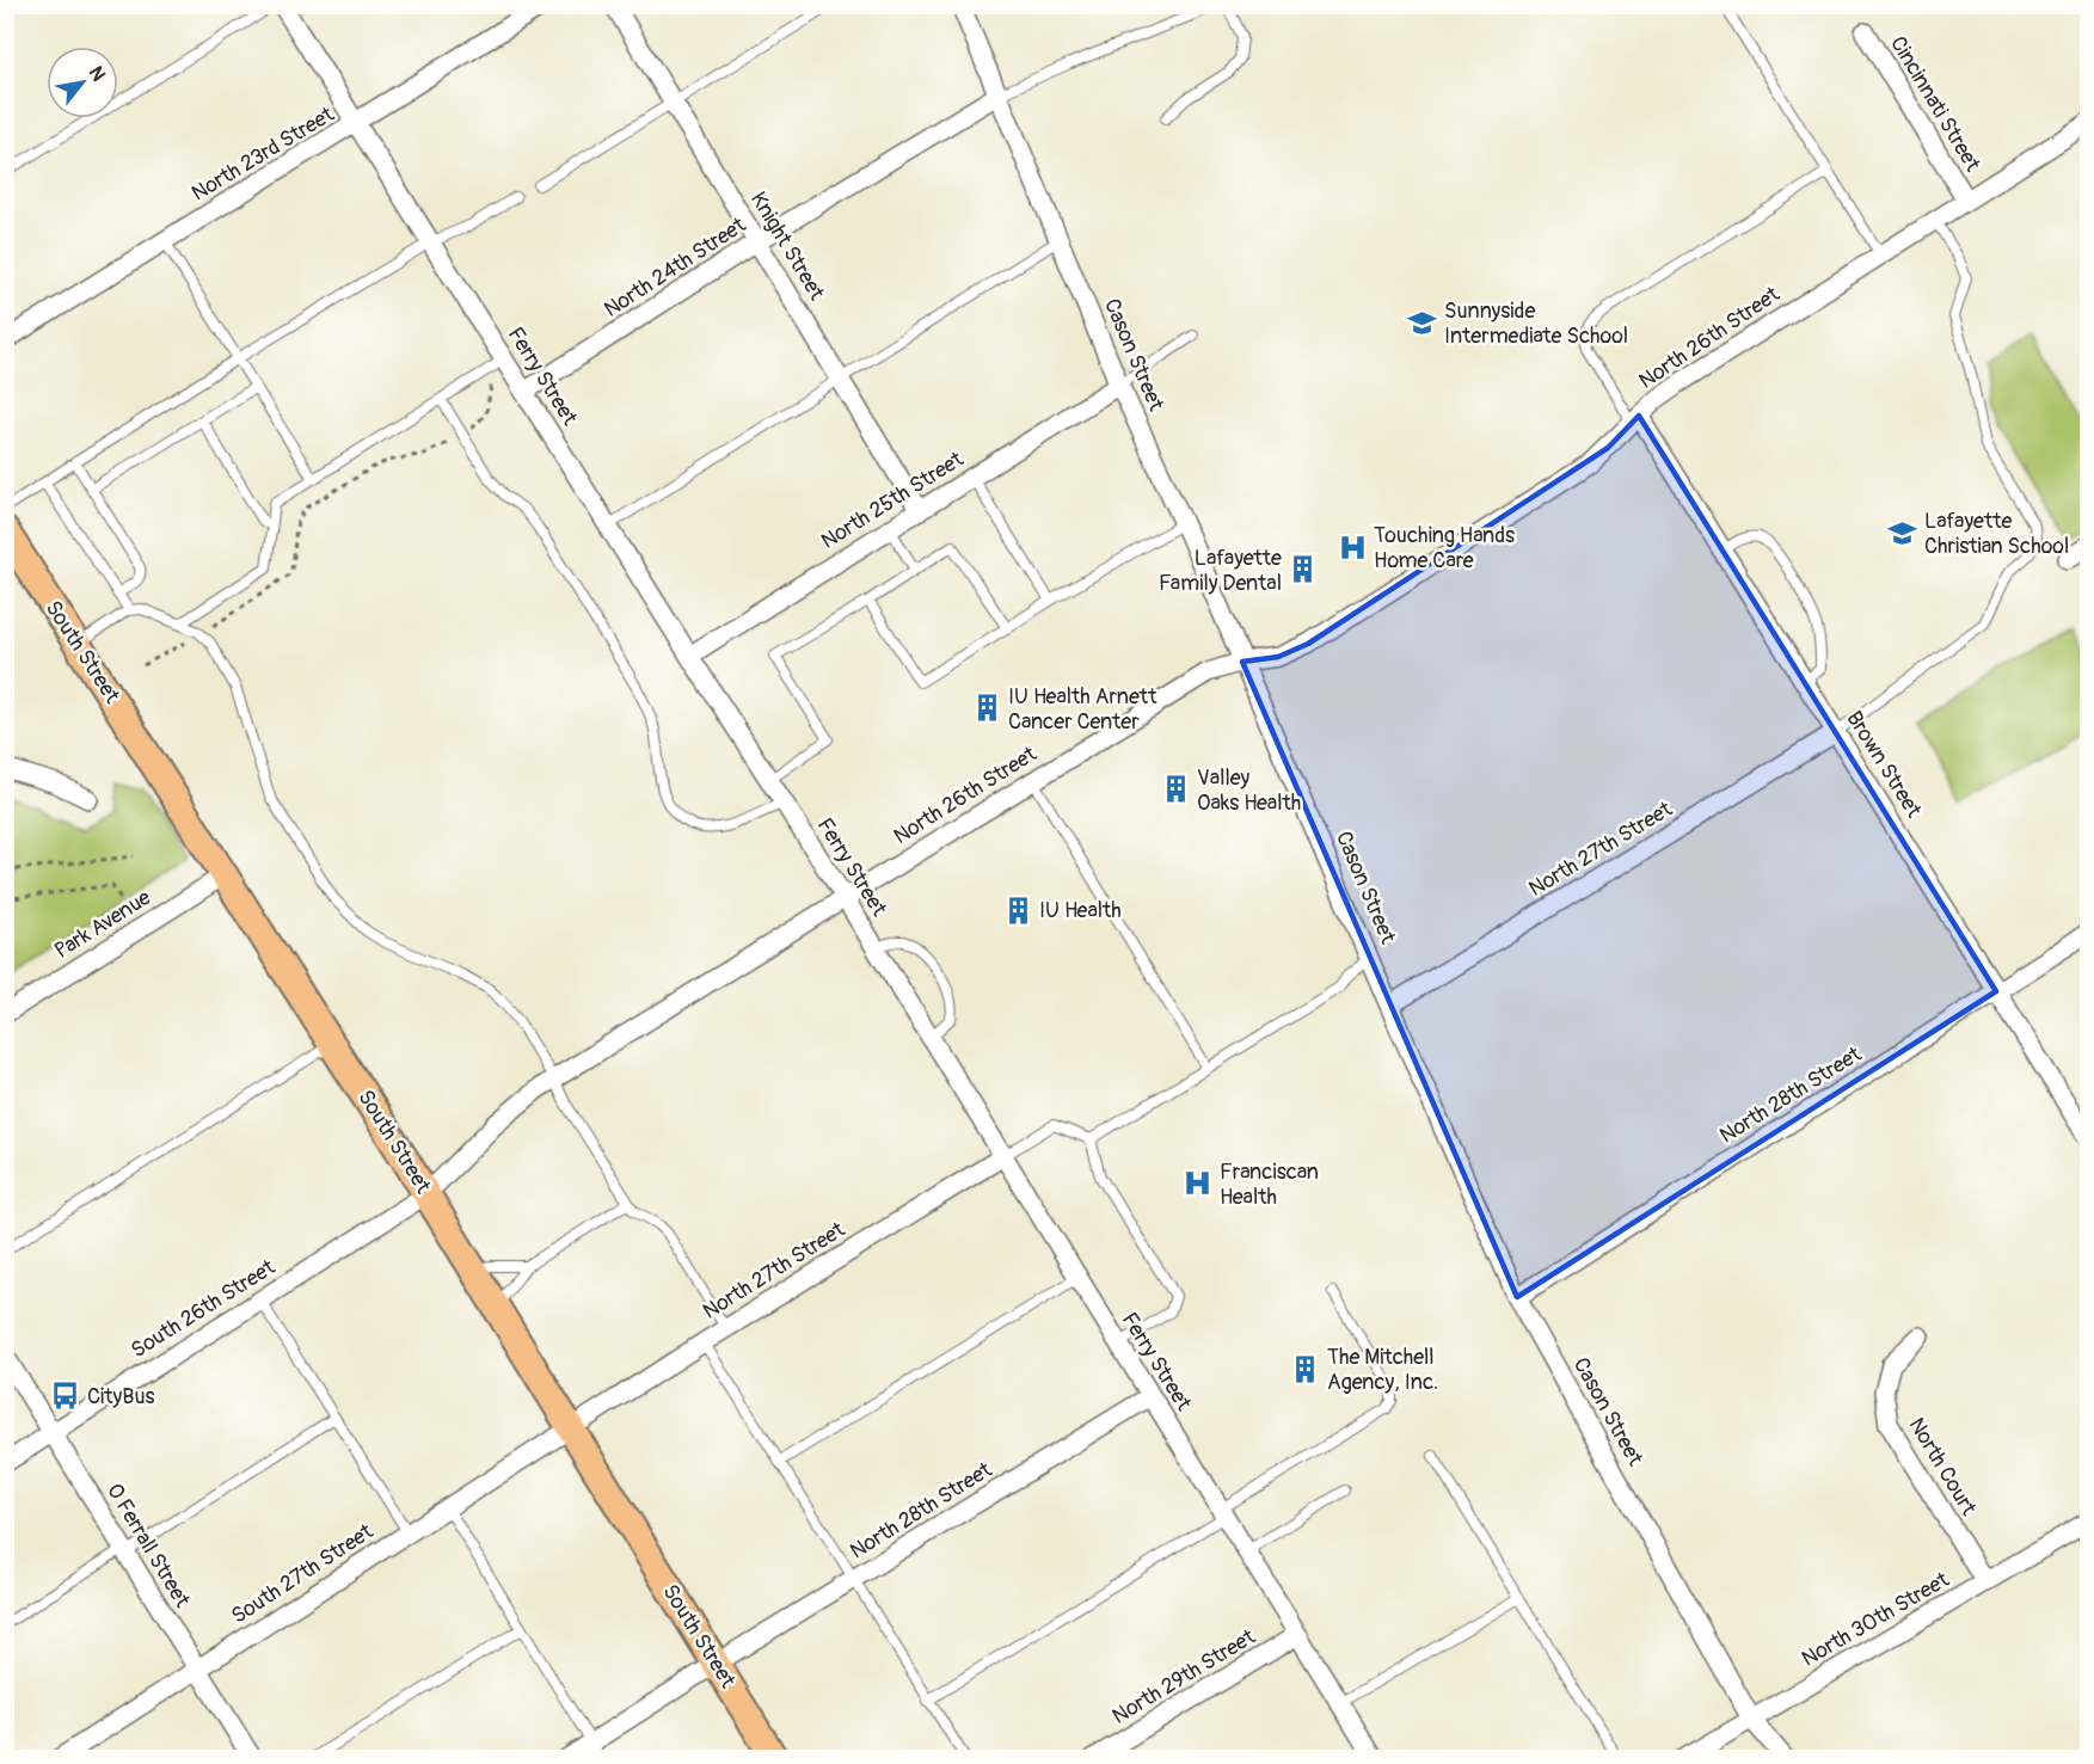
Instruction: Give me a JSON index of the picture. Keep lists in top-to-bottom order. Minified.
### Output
{"streets":{"main road":["South Street"],"street":["Cincinnati Street","North 23rd Street","Knight Street","North 24th Street","North 26th Street","Cason Street","Ferry Street","North 25th Street","Brown Street","North 27th Street","Park Avenue","North 28th Street","South 26th Street","North Court","O Ferrall Street","South 27th Street","North 30th Street","North 29th Street"]},"crossings":[["Cincinnati Street","North 26th Street"],["North 23rd Street","Ferry Street"],["Knight Street","North 24th Street"],["Knight Street","North 25th Street"],["North 24th Street","Cason Street"],["North 24th Street","Ferry Street"],["North 26th Street","Cason Street"],["North 26th Street","Ferry Street"],["North 26th Street","South Street"],["North 26th Street","Brown Street"],["North 26th Street","South 26th Street"],["Cason Street","North 25th Street"],["Cason Street","North 27th Street"],["Cason Street","North 28th Street"],["Cason Street","North 30th Street"],["Ferry Street","North 25th Street"],["Ferry Street","North 27th Street"],["Ferry Street","North 28th Street"],["Ferry Street","North 29th Street"],["South Street","North 27th Street"],["South Street","Park Avenue"],["South Street","North 28th Street"],["South Street","South 26th Street"],["South Street","South 27th Street"],["Brown Street","North 27th Street"],["Brown Street","North 28th Street"],["North 27th Street","South 27th Street"],["South 26th Street","O Ferrall Street"],["North Court","North 30th Street"],["O Ferrall Street","South 27th Street"]],"places":{"school or university":["Sunnyside Intermediate School","Lafayette Christian School"],"hospital":["Touching Hands Home Care","Franciscan Health"],"building":["Lafayette Family Dental","IU Health Arnett Cancer Center","Valley Oaks Health","IU Health","The Mitchell Agency, Inc."],"bus stop":["CityBus"]},"north":"top right"}
